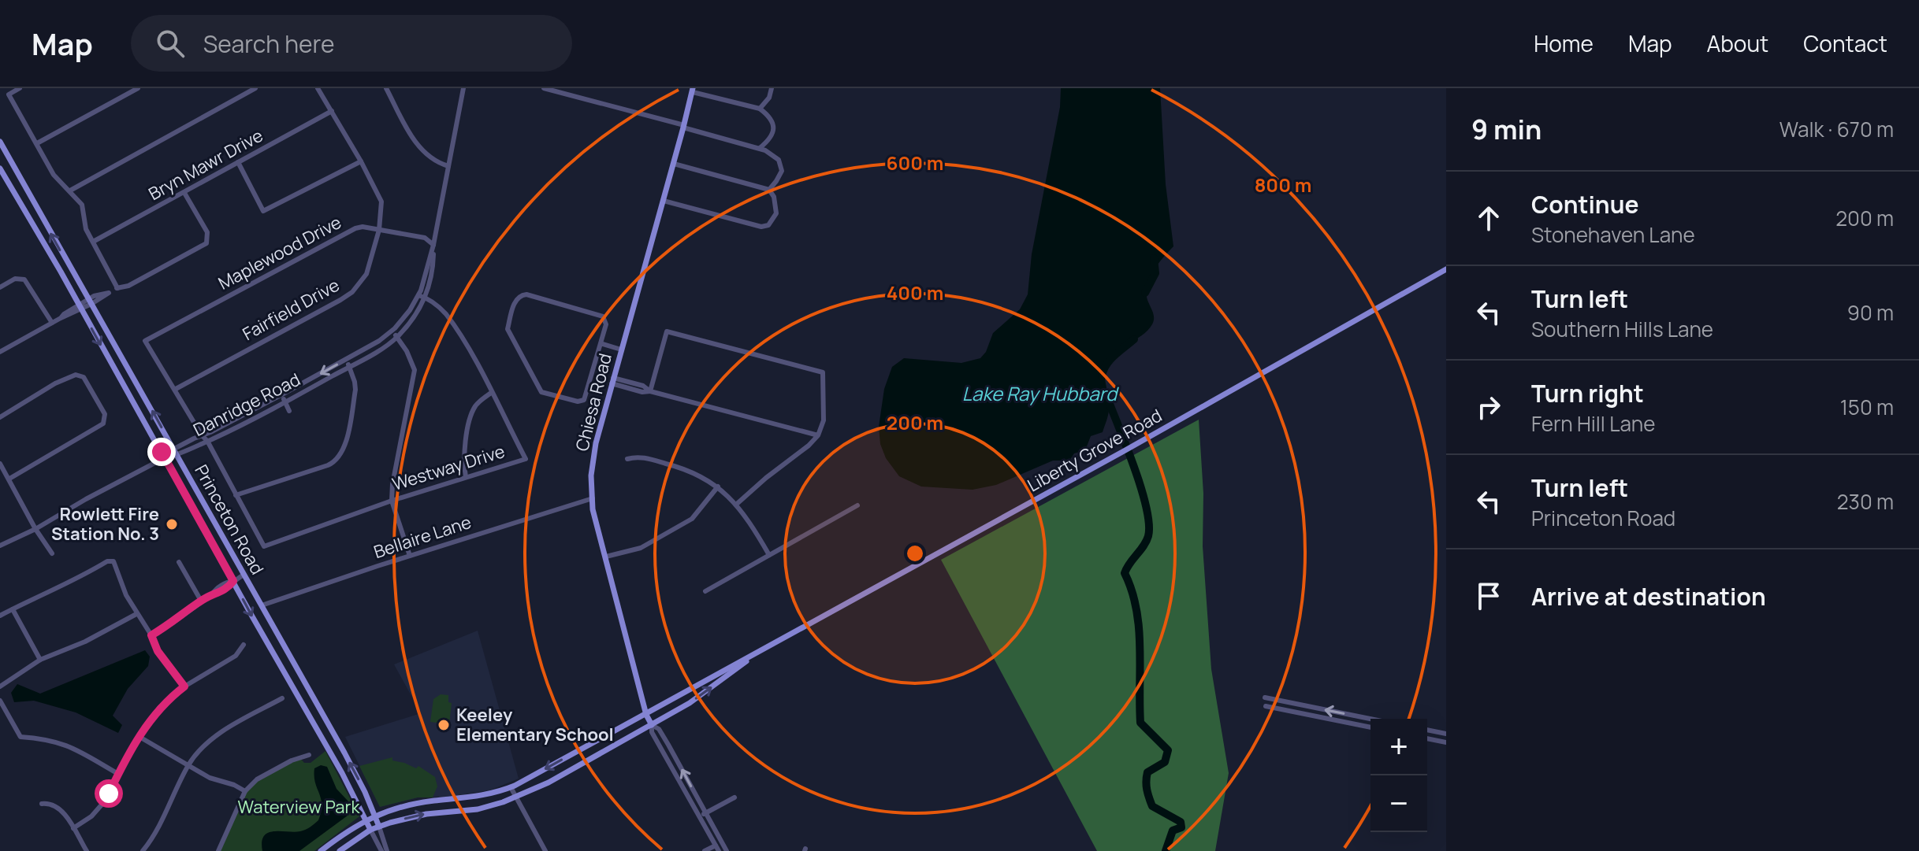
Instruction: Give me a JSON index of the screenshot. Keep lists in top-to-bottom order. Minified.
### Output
{"streets":{"main road":["Chiesa Road","Liberty Grove Road","Princeton Road"],"street":["Bryn Mawr Drive","Maplewood Drive","Fairfield Drive","Danridge Road","Westway Drive","Bellaire Lane"]},"crossings":[["Bryn Mawr Drive","Fairfield Drive"],["Maplewood Drive","Fairfield Drive"],["Maplewood Drive","Danridge Road"],["Chiesa Road","Liberty Grove Road"],["Chiesa Road","Bellaire Lane"],["Danridge Road","Westway Drive"],["Danridge Road","Princeton Road"],["Liberty Grove Road","Princeton Road"],["Princeton Road","Bellaire Lane"]],"water":["Lake Ray Hubbard"],"parks":["Waterview Park"],"places":["Rowlett Fire Station No. 3","Keeley Elementary School"],"page":{"header":"Map","search":"Search here","nav":["Home","Map","About","Contact"],"heading":["9 min","Walk · 670 m"],"list":[["Continue","Stonehaven Lane","200 m"],["Turn left","Southern Hills Lane","90 m"],["Turn right","Fern Hill Lane","150 m"],["Turn left","Princeton Road","230 m"],"Arrive at destination"],"map_buttons":["+","−"]},"rings":["600 m","800 m","400 m","200 m"]}
